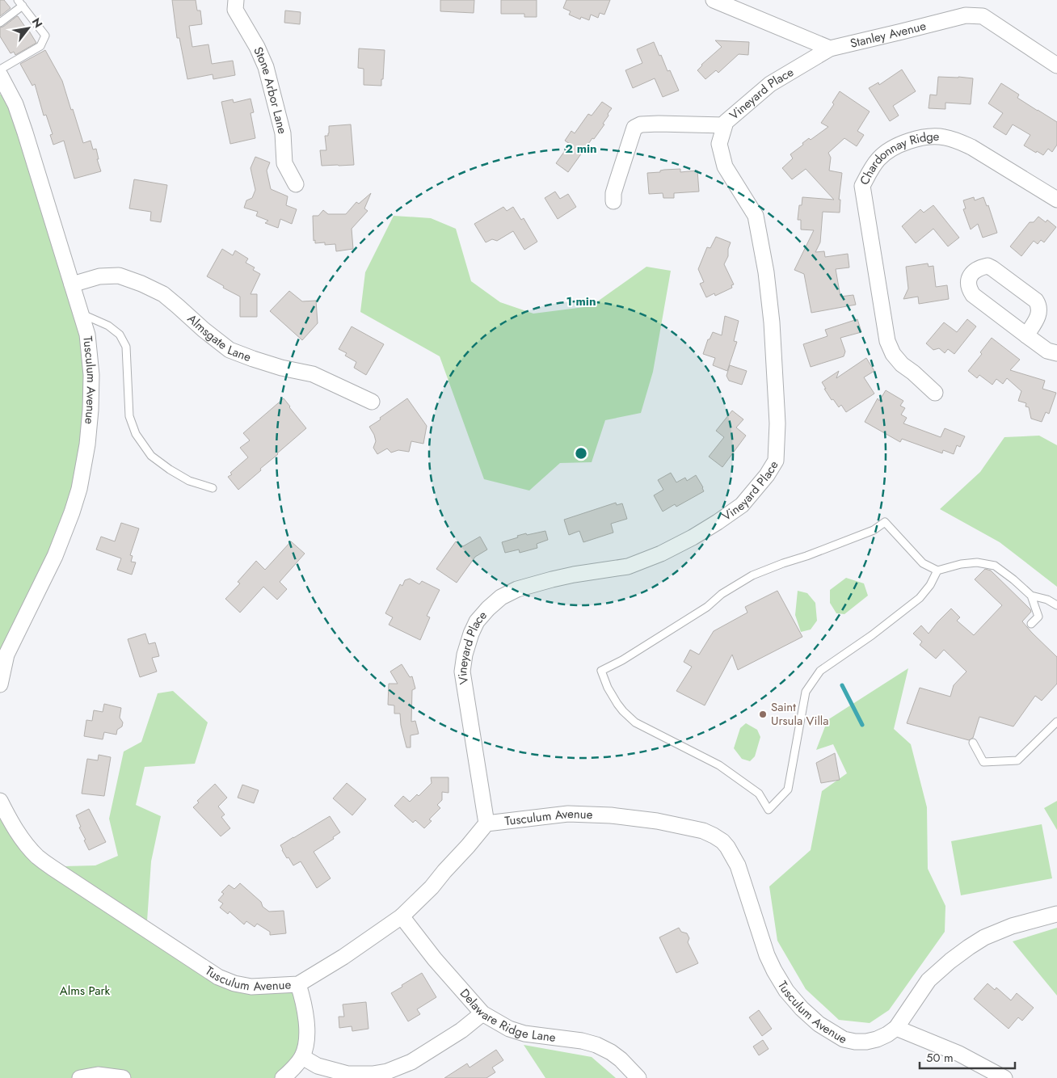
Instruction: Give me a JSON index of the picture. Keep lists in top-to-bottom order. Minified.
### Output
{"streets":{"street":["Stanley Avenue","Stone Arbor Lane","Vineyard Place","Chardonnay Ridge","Almsgate Lane","Tusculum Avenue","Delaware Ridge Lane"]},"crossings":[["Stanley Avenue","Vineyard Place"],["Vineyard Place","Tusculum Avenue"],["Almsgate Lane","Tusculum Avenue"],["Tusculum Avenue","Delaware Ridge Lane"]],"parks":["Alms Park"],"places":["Saint Ursula Villa"],"scale_bar":"50 m","north":"top right","rings":["2 min","1 min"]}
